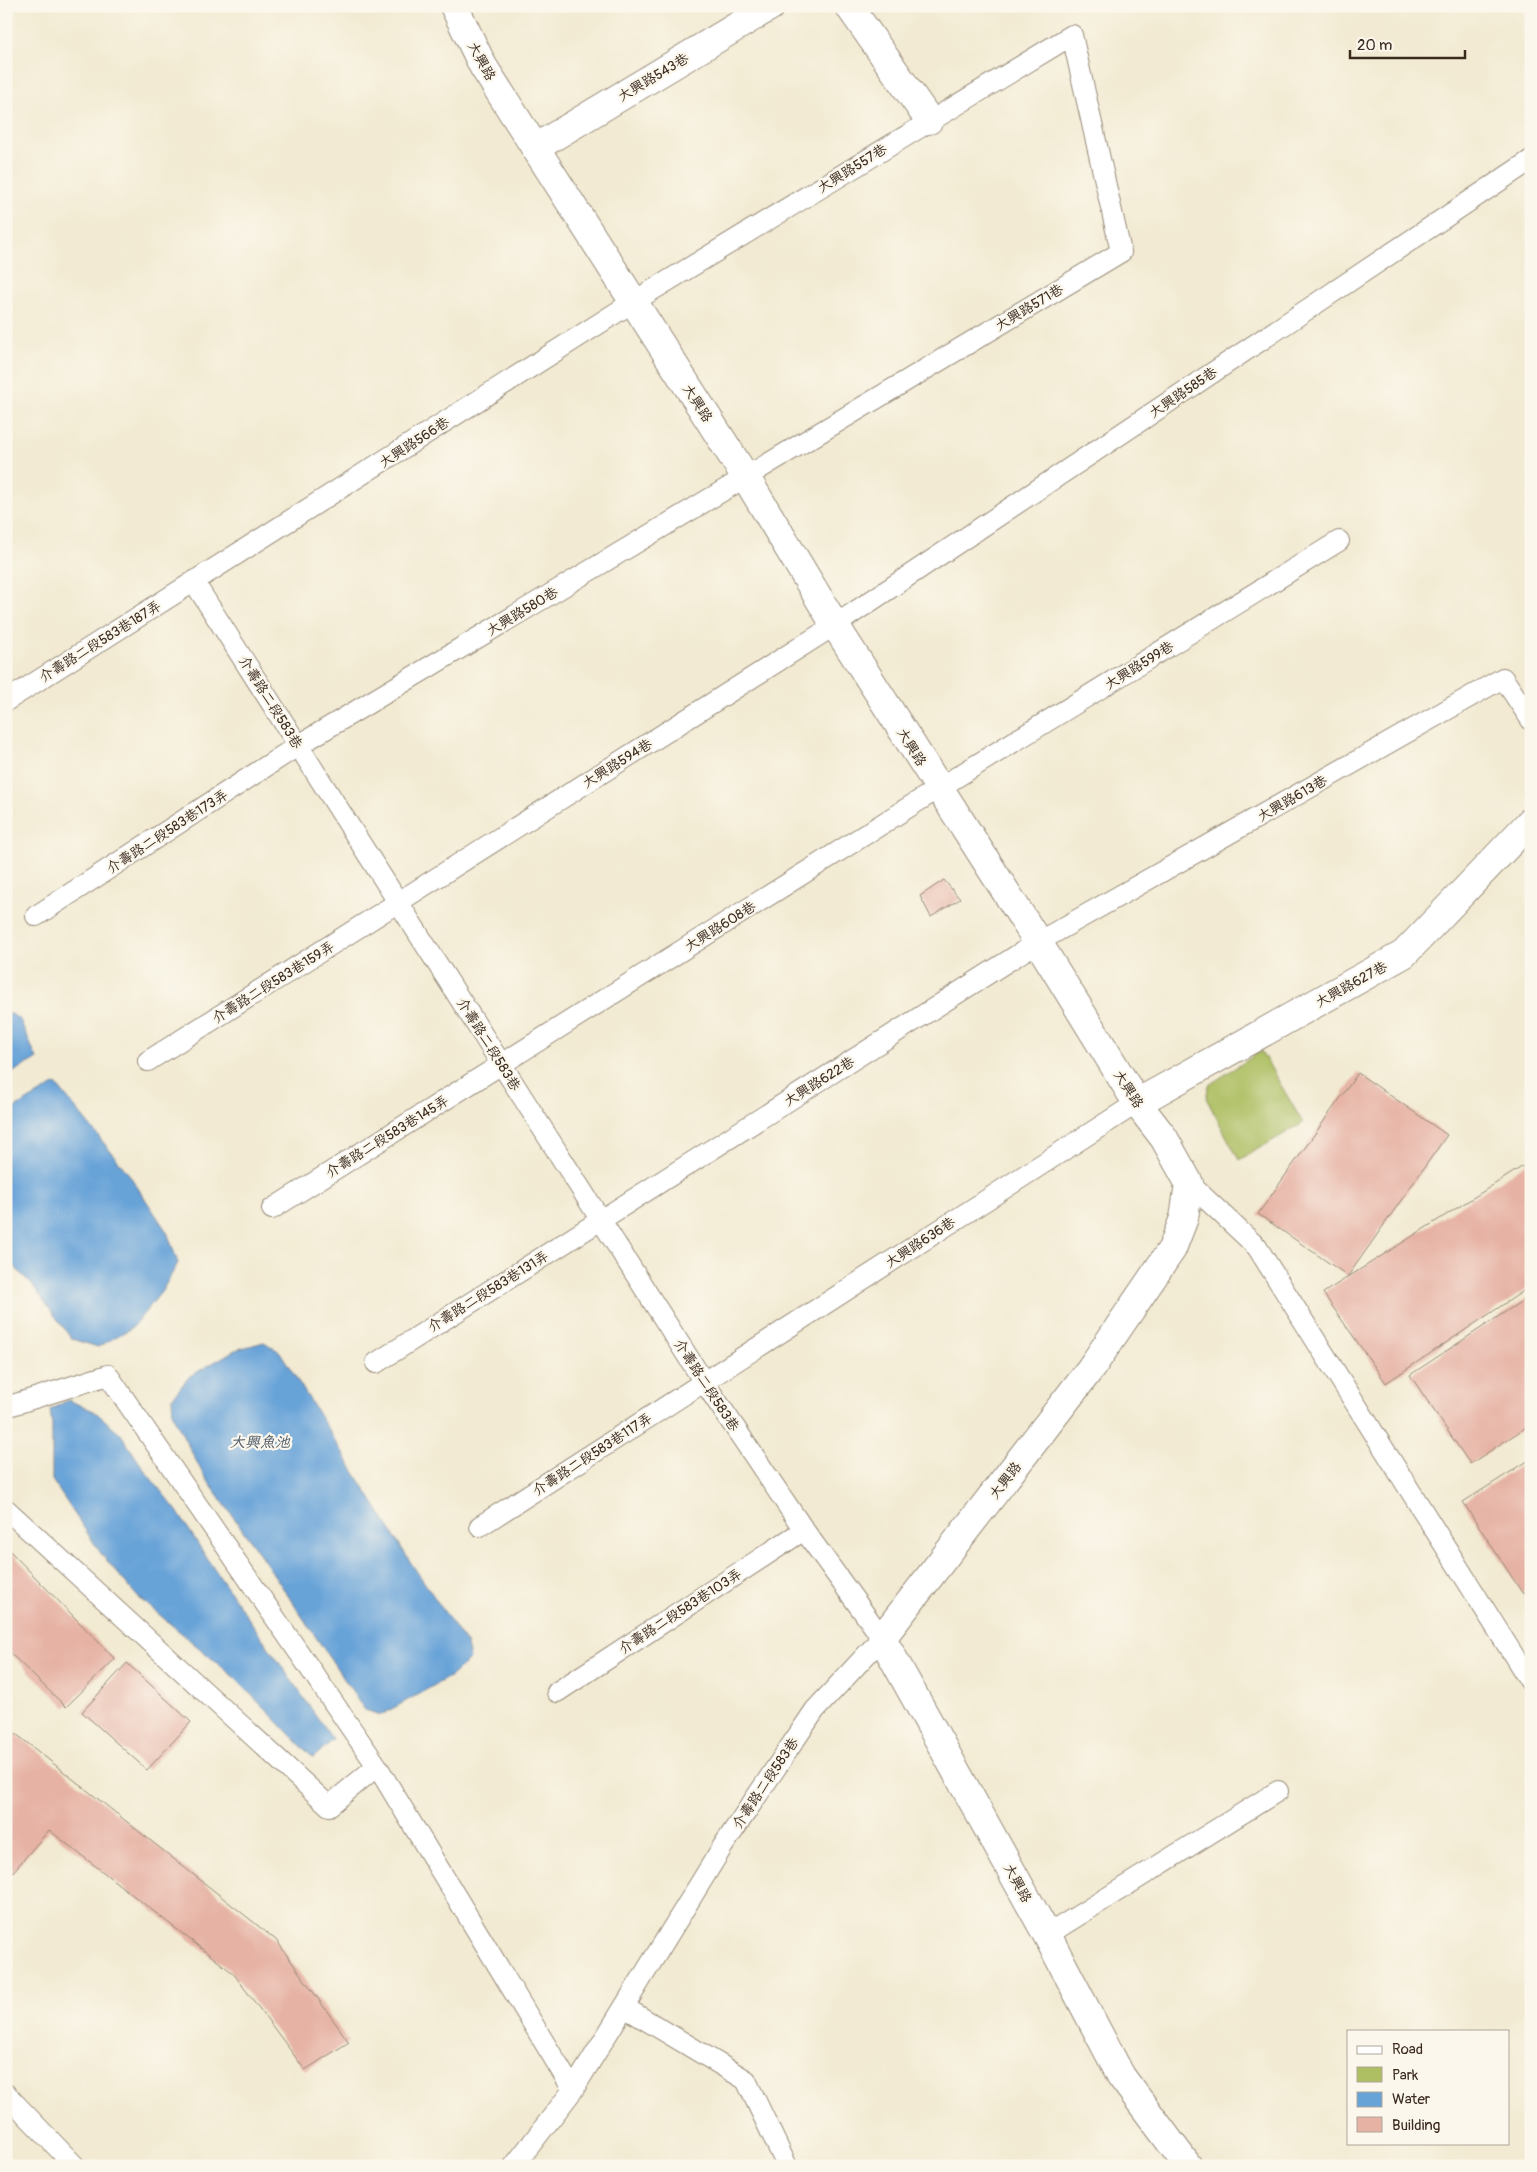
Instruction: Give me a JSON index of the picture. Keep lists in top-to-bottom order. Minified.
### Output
{"streets":{"street":["大興路","大興路543巷","大興路627巷"],"lane":["大興路557巷","大興路571巷","大興路585巷","大興路566巷","大興路580巷","介壽路二段583巷187弄","大興路599巷","介壽路二段583巷","大興路594巷","大興路613巷","介壽路二段583巷173弄","大興路608巷","介壽路二段583巷159弄","大興路622巷","介壽路二段583巷145弄","大興路636巷","介壽路二段583巷131弄","介壽路二段583巷117弄","介壽路二段583巷103弄"]},"crossings":[["大興路","大興路543巷"],["大興路","大興路557巷"],["大興路","大興路571巷"],["大興路","大興路585巷"],["大興路","大興路566巷"],["大興路","大興路580巷"],["大興路","大興路599巷"],["大興路","介壽路二段583巷"],["大興路","大興路594巷"],["大興路","大興路613巷"],["大興路","大興路608巷"],["大興路","大興路627巷"],["大興路","大興路622巷"],["大興路","大興路636巷"],["大興路557巷","大興路571巷"],["大興路557巷","大興路566巷"],["大興路571巷","大興路580巷"],["大興路585巷","大興路594巷"],["大興路566巷","介壽路二段583巷187弄"],["大興路566巷","介壽路二段583巷"],["大興路580巷","介壽路二段583巷"],["大興路580巷","介壽路二段583巷173弄"],["介壽路二段583巷187弄","介壽路二段583巷"],["大興路599巷","大興路608巷"],["介壽路二段583巷","大興路594巷"],["介壽路二段583巷","介壽路二段583巷173弄"],["介壽路二段583巷","大興路608巷"],["介壽路二段583巷","介壽路二段583巷159弄"],["介壽路二段583巷","大興路622巷"],["介壽路二段583巷","介壽路二段583巷145弄"],["介壽路二段583巷","大興路636巷"],["介壽路二段583巷","介壽路二段583巷131弄"],["介壽路二段583巷","介壽路二段583巷117弄"],["介壽路二段583巷","介壽路二段583巷103弄"],["大興路594巷","介壽路二段583巷159弄"],["大興路613巷","大興路622巷"],["大興路608巷","介壽路二段583巷145弄"],["大興路627巷","大興路636巷"],["大興路622巷","介壽路二段583巷131弄"],["大興路636巷","介壽路二段583巷117弄"]],"water":["大興魚池"],"legend":["Road","Park","Water","Building"],"scale_bar":"20 m"}
